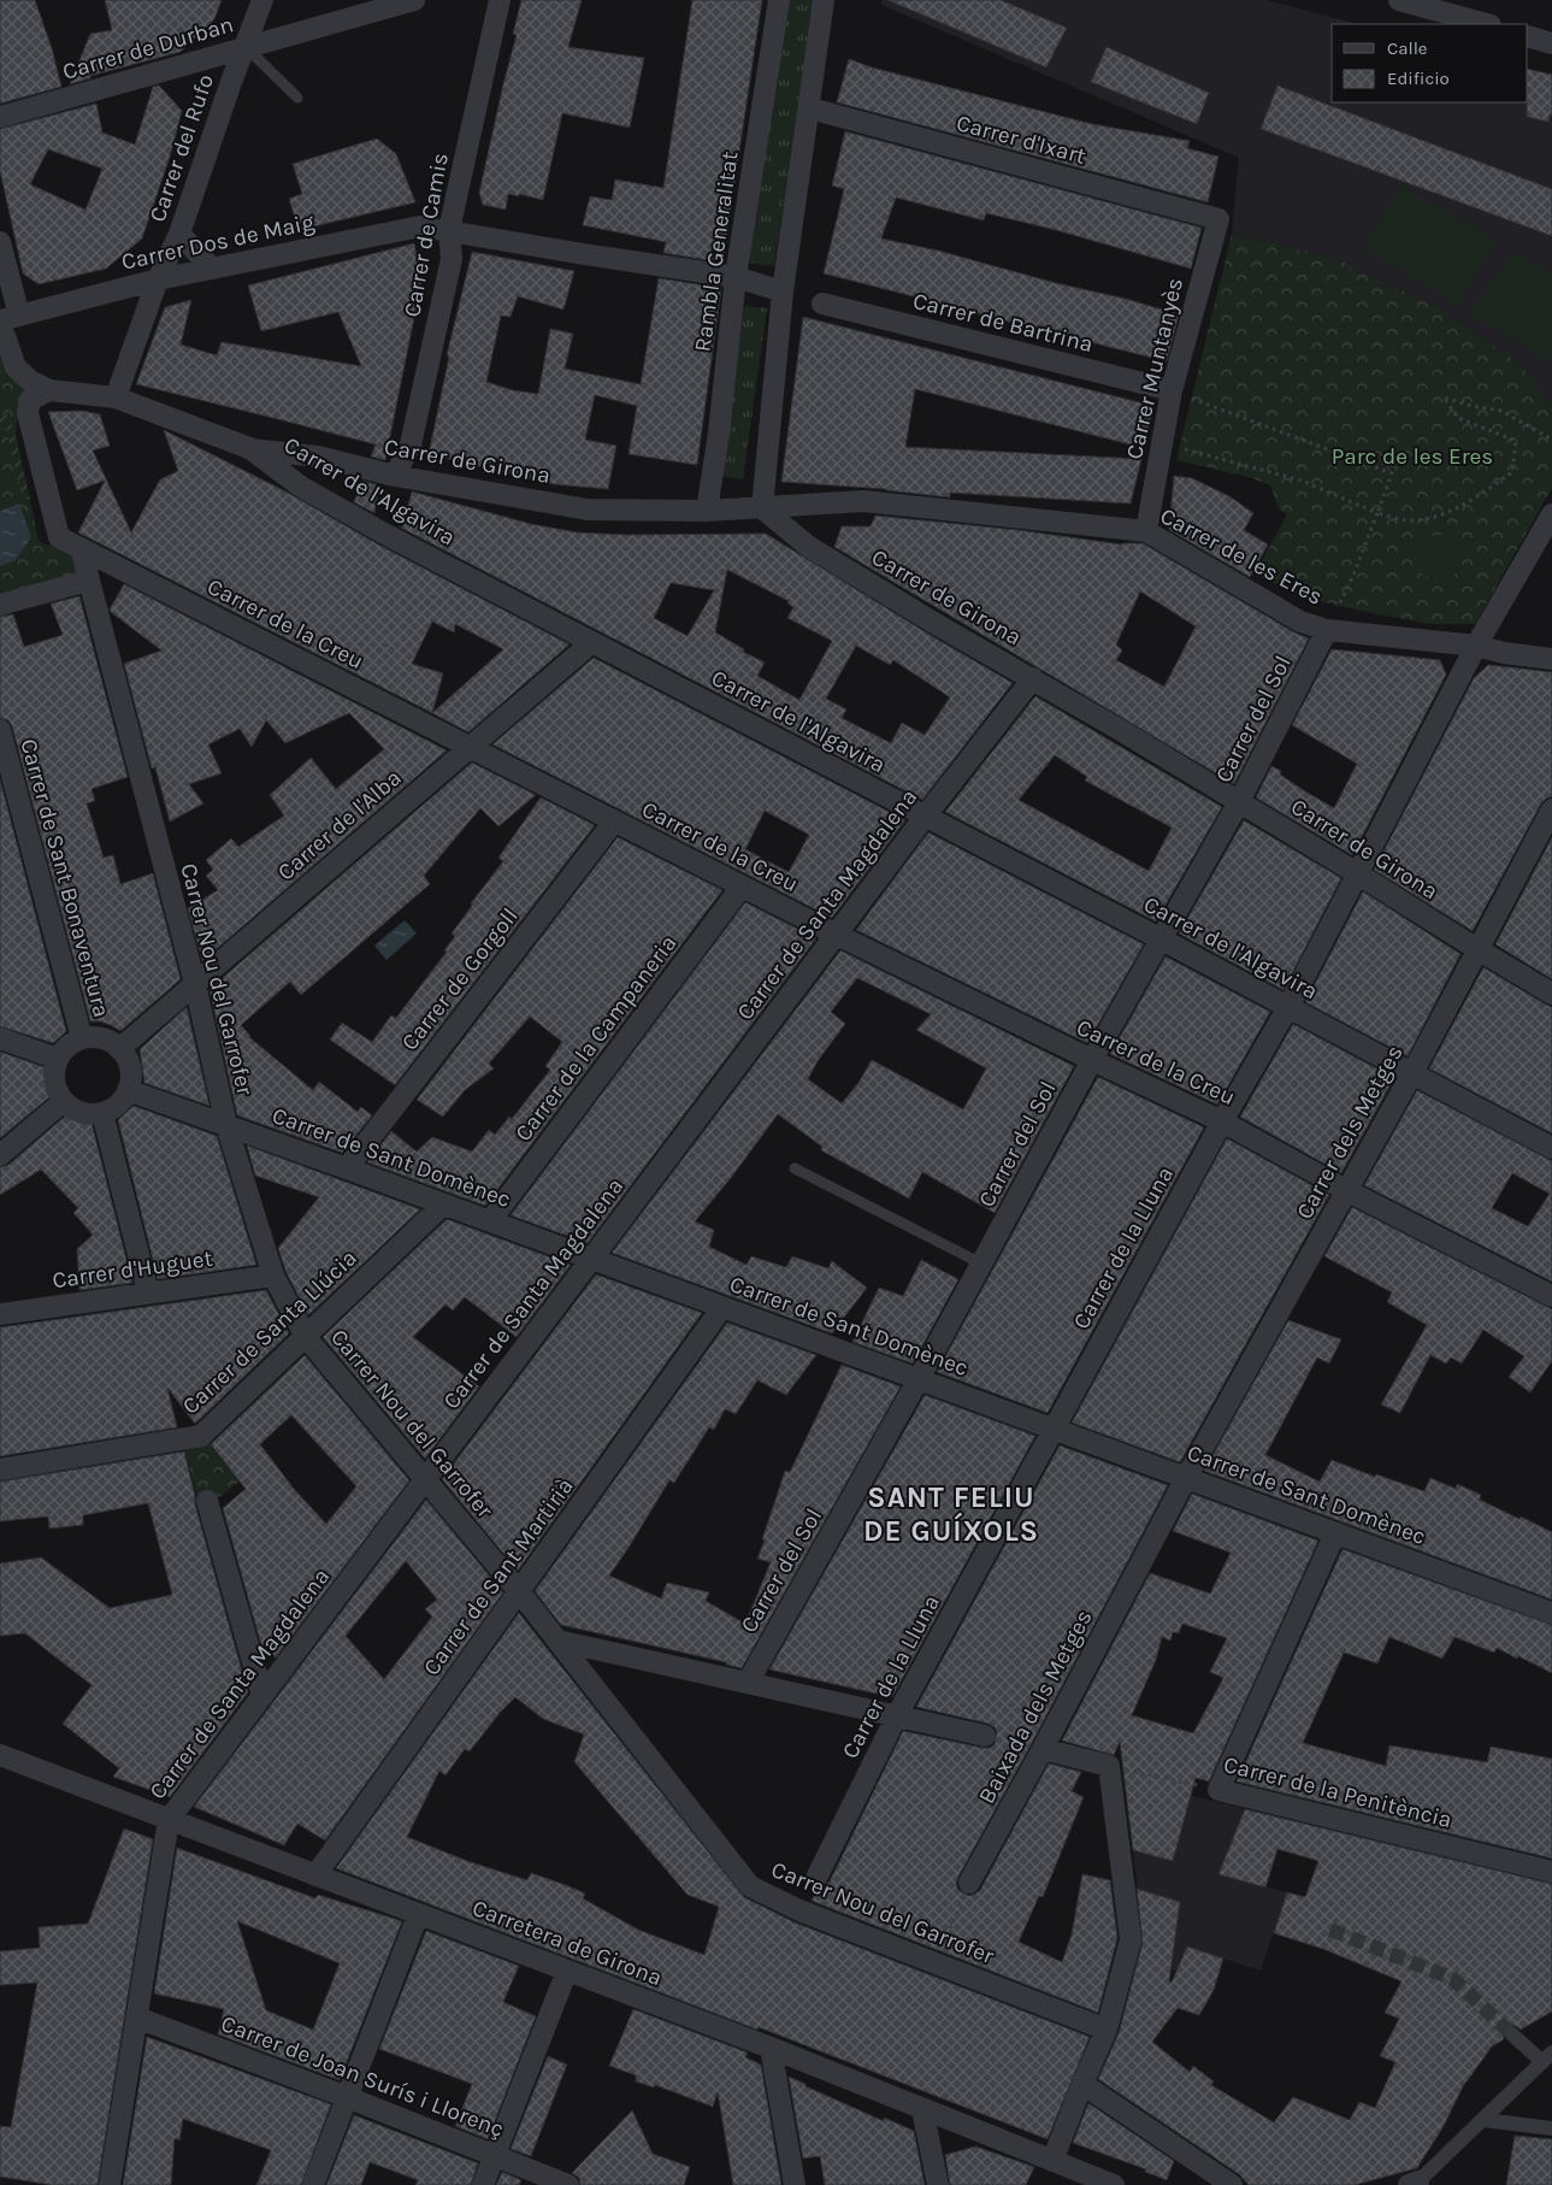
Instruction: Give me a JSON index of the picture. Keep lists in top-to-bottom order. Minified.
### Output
{"streets":{"street":["Carrer de Durban","Carrer d'Ixart","Carrer del Rufo","Carrer de Camis","Carrer Dos de Maig","Rambla Generalitat","Carrer de Bartrina","Carrer Muntanyès","Carrer de Girona","Carrer de l'Algavira","Carrer de les Eres","Carrer de la Creu","Carrer del Sol","Carrer de l'Alba","Carrer de Sant Bonaventura","Carrer de Santa Magdalena","Carrer Nou del Garrofer","Carrer de Gorgoll","Carrer de la Campaneria","Carrer dels Metges","Carrer de Sant Domènec","Carrer de la Lluna","Carrer d'Huguet","Carrer de Santa Llúcia","Carrer de Sant Martirià","Baixada dels Metges","Carrer de la Penitència","Carretera de Girona","Carrer de Joan Surís i Llorenç"]},"crossings":[["Carrer de Durban","Carrer del Rufo"],["Carrer d'Ixart","Carrer Muntanyès"],["Carrer del Rufo","Carrer Dos de Maig"],["Carrer del Rufo","Carrer de l'Algavira"],["Carrer de Camis","Carrer Dos de Maig"],["Carrer de Camis","Carrer de Girona"],["Rambla Generalitat","Carrer de Girona"],["Carrer de Bartrina","Carrer Muntanyès"],["Carrer Muntanyès","Carrer de les Eres"],["Carrer de Girona","Carrer de l'Algavira"],["Carrer de Girona","Carrer de les Eres"],["Carrer de Girona","Carrer del Sol"],["Carrer de Girona","Carrer de Santa Magdalena"],["Carrer de Girona","Carrer dels Metges"],["Carrer de Girona","Carrer de la Lluna"],["Carrer de l'Algavira","Carrer de la Creu"],["Carrer de l'Algavira","Carrer del Sol"],["Carrer de l'Algavira","Carrer de l'Alba"],["Carrer de l'Algavira","Carrer de Santa Magdalena"],["Carrer de l'Algavira","Carrer dels Metges"],["Carrer de l'Algavira","Carrer de la Lluna"],["Carrer de les Eres","Carrer del Sol"],["Carrer de les Eres","Carrer de la Lluna"],["Carrer de la Creu","Carrer del Sol"],["Carrer de la Creu","Carrer de l'Alba"],["Carrer de la Creu","Carrer de Santa Magdalena"],["Carrer de la Creu","Carrer Nou del Garrofer"],["Carrer de la Creu","Carrer de Gorgoll"],["Carrer de la Creu","Carrer de la Campaneria"],["Carrer de la Creu","Carrer dels Metges"],["Carrer de la Creu","Carrer de la Lluna"],["Carrer del Sol","Carrer de Sant Domènec"],["Carrer de l'Alba","Carrer de Sant Bonaventura"],["Carrer de l'Alba","Carrer Nou del Garrofer"],["Carrer de l'Alba","Carrer de Sant Domènec"],["Carrer de Sant Bonaventura","Carrer de Sant Domènec"],["Carrer de Santa Magdalena","Carrer Nou del Garrofer"],["Carrer de Santa Magdalena","Carrer de Sant Domènec"],["Carrer de Santa Magdalena","Carretera de Girona"],["Carrer de Santa Magdalena","Carrer de Joan Surís i Llorenç"],["Carrer Nou del Garrofer","Carrer de Sant Domènec"],["Carrer Nou del Garrofer","Carrer d'Huguet"],["Carrer Nou del Garrofer","Carrer de Santa Llúcia"],["Carrer Nou del Garrofer","Carrer de Sant Martirià"],["Carrer de Gorgoll","Carrer de Sant Domènec"],["Carrer de la Campaneria","Carrer de Sant Domènec"],["Carrer dels Metges","Carrer de Sant Domènec"],["Carrer dels Metges","Baixada dels Metges"],["Carrer de Sant Domènec","Carrer de la Lluna"],["Carrer de Sant Domènec","Carrer de Santa Llúcia"],["Carrer de Sant Domènec","Carrer de Sant Martirià"],["Carrer de Sant Domènec","Baixada dels Metges"],["Carrer de Sant Martirià","Carretera de Girona"]],"districts":["SANT FELIU DE GUÍXOLS"],"parks":["Parc de les Eres"],"legend":["Calle","Edificio"]}
